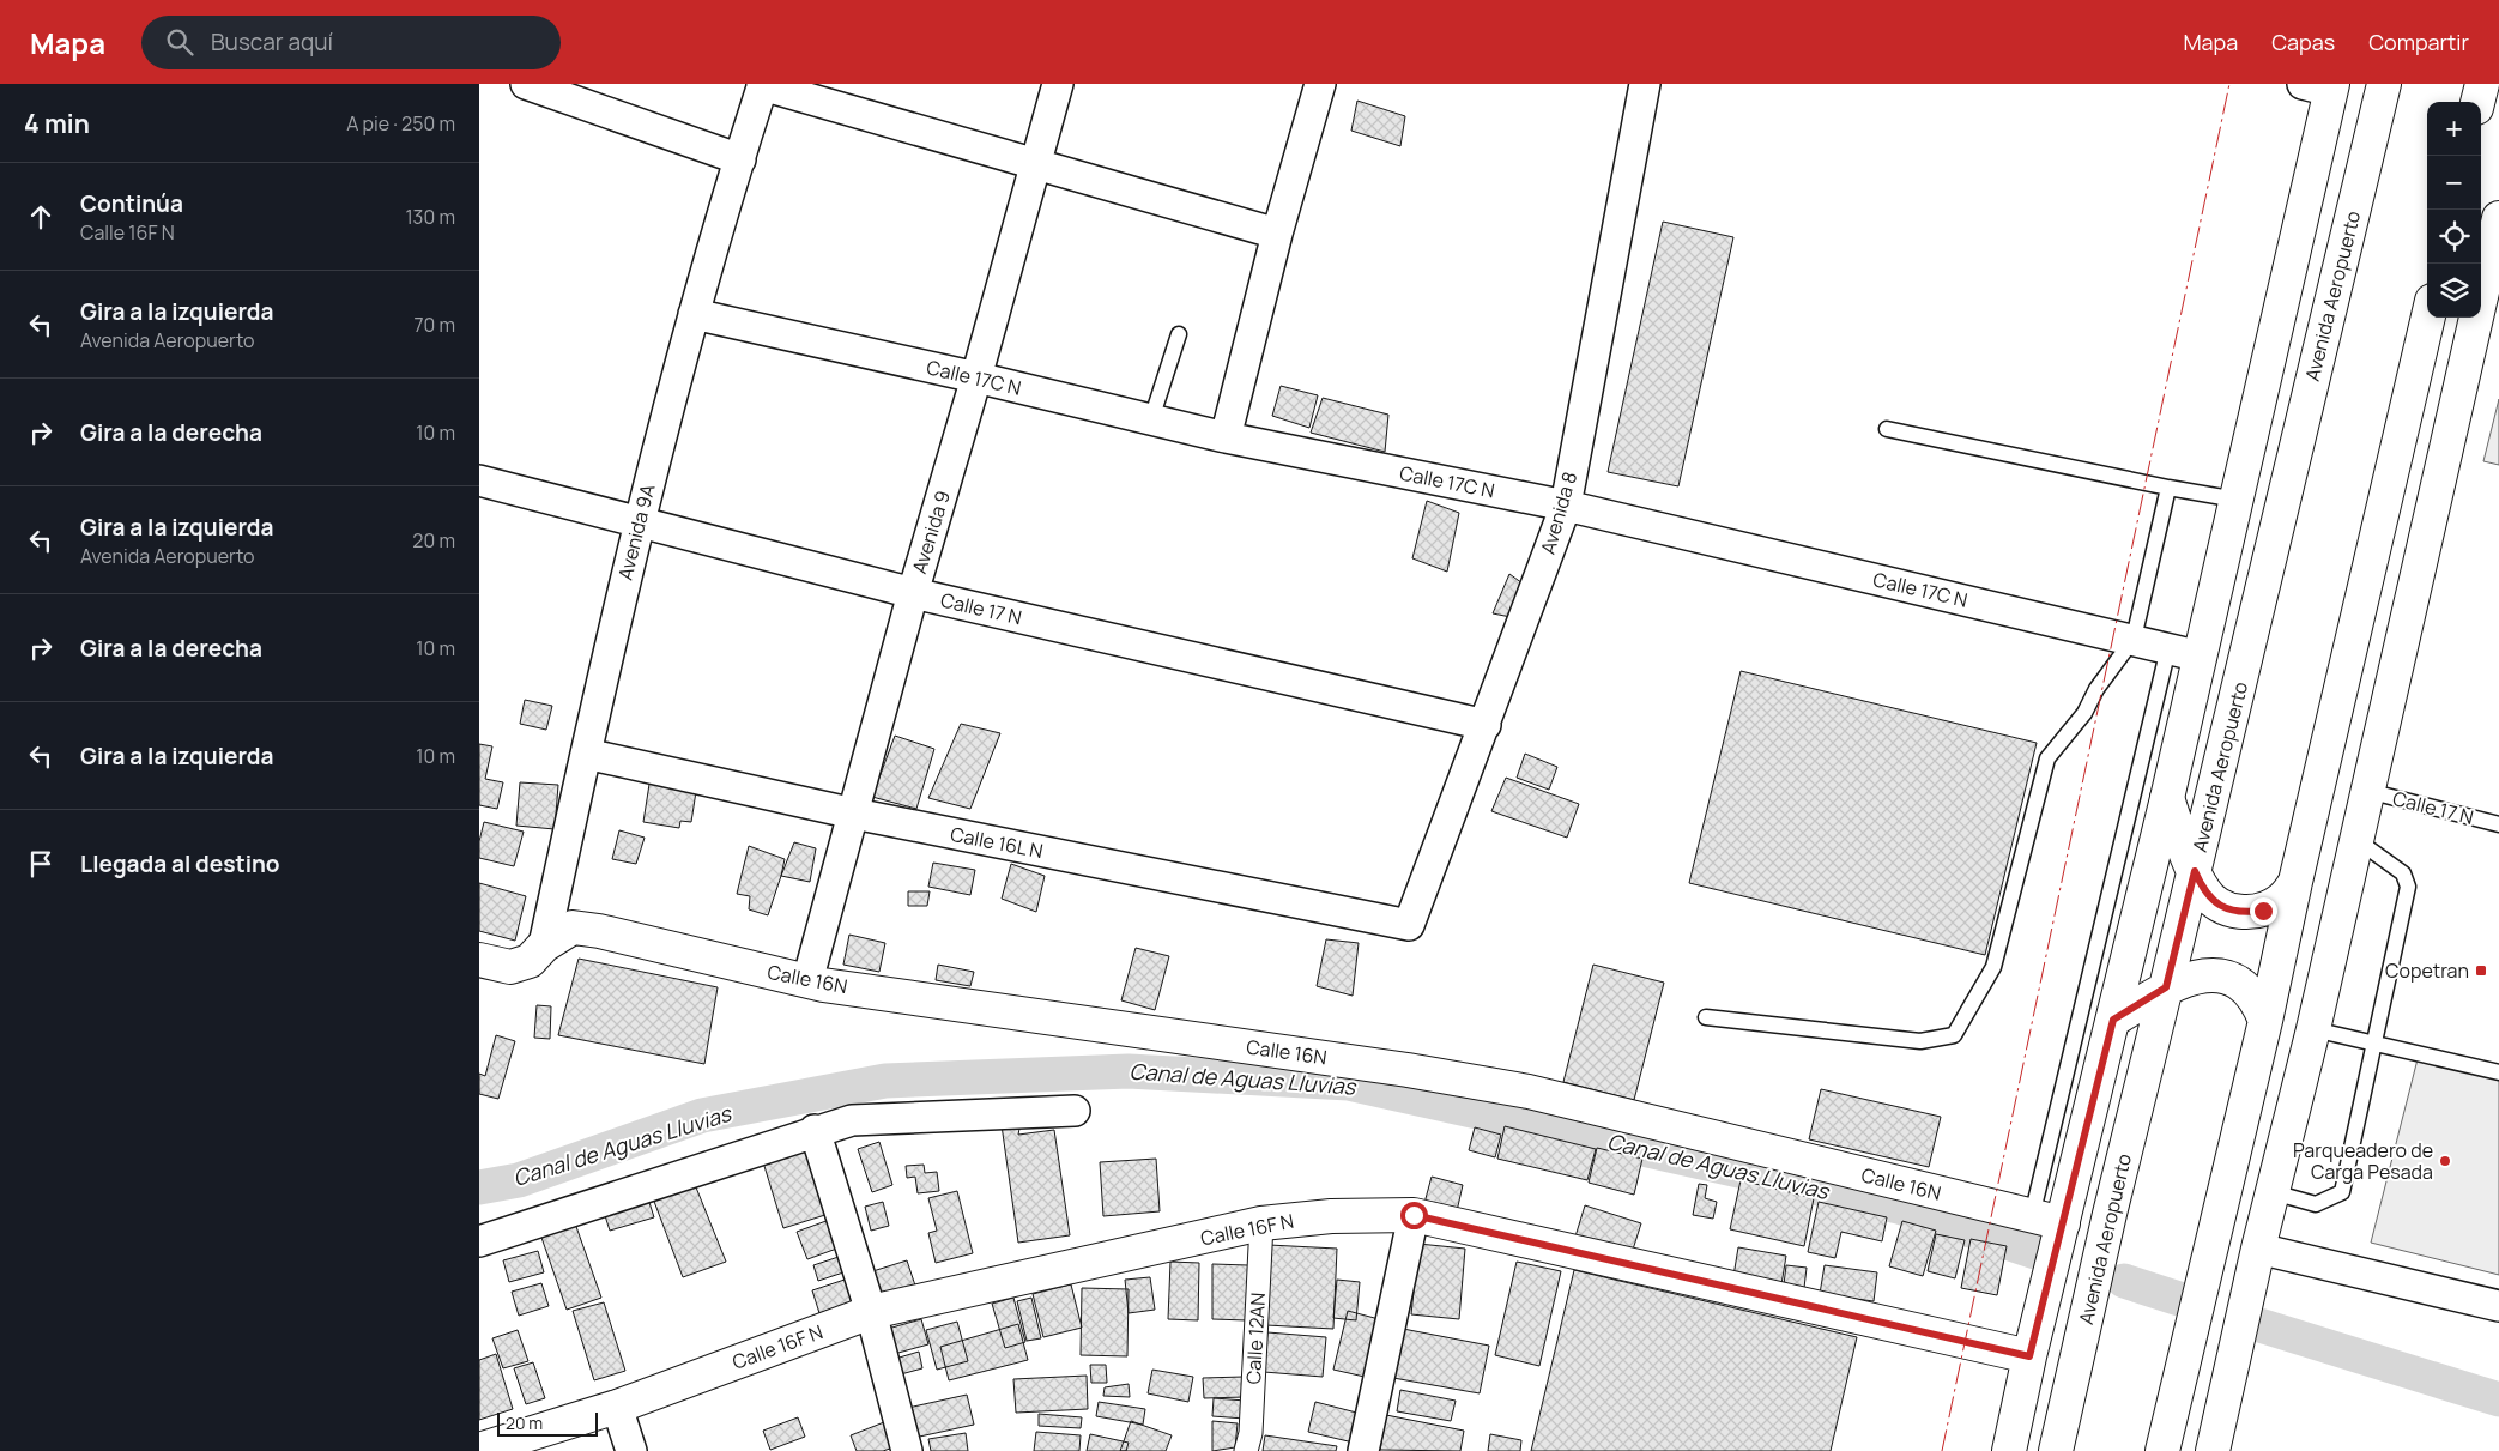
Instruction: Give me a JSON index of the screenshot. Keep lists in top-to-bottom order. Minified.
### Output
{"streets":{"street":["Avenida Aeropuerto","Calle 17C N","Avenida 8","Avenida 9A","Avenida 9","Calle 17 N","Calle 16L N","Calle 16N","Calle 16F N","Calle 12AN"]},"crossings":[["Calle 17C N","Avenida 8"],["Calle 17C N","Avenida 9A"],["Calle 17C N","Avenida 9"],["Avenida 8","Calle 17 N"],["Avenida 8","Calle 16L N"],["Avenida 9A","Calle 17 N"],["Avenida 9A","Calle 16L N"],["Avenida 9A","Calle 16N"],["Avenida 9","Calle 17 N"],["Avenida 9","Calle 16L N"],["Avenida 9","Calle 16N"],["Calle 16F N","Calle 12AN"]],"water":["Canal de Aguas Lluvias"],"places":{"transit":["Copetran"],"other":["Parqueadero de Carga Pesada"]},"scale_bar":"20 m","page":{"header":"Mapa","search":"Buscar aquí","nav":["Mapa","Capas","Compartir"],"heading":["4 min","A pie · 250 m"],"map_buttons":["+","−"],"list":[["Continúa","Calle 16F N","130 m"],["Gira a la izquierda","Avenida Aeropuerto","70 m"],["Gira a la derecha","10 m"],["Gira a la izquierda","Avenida Aeropuerto","20 m"],["Gira a la derecha","10 m"],["Gira a la izquierda","10 m"],"Llegada al destino"],"scale":"20 m"}}
